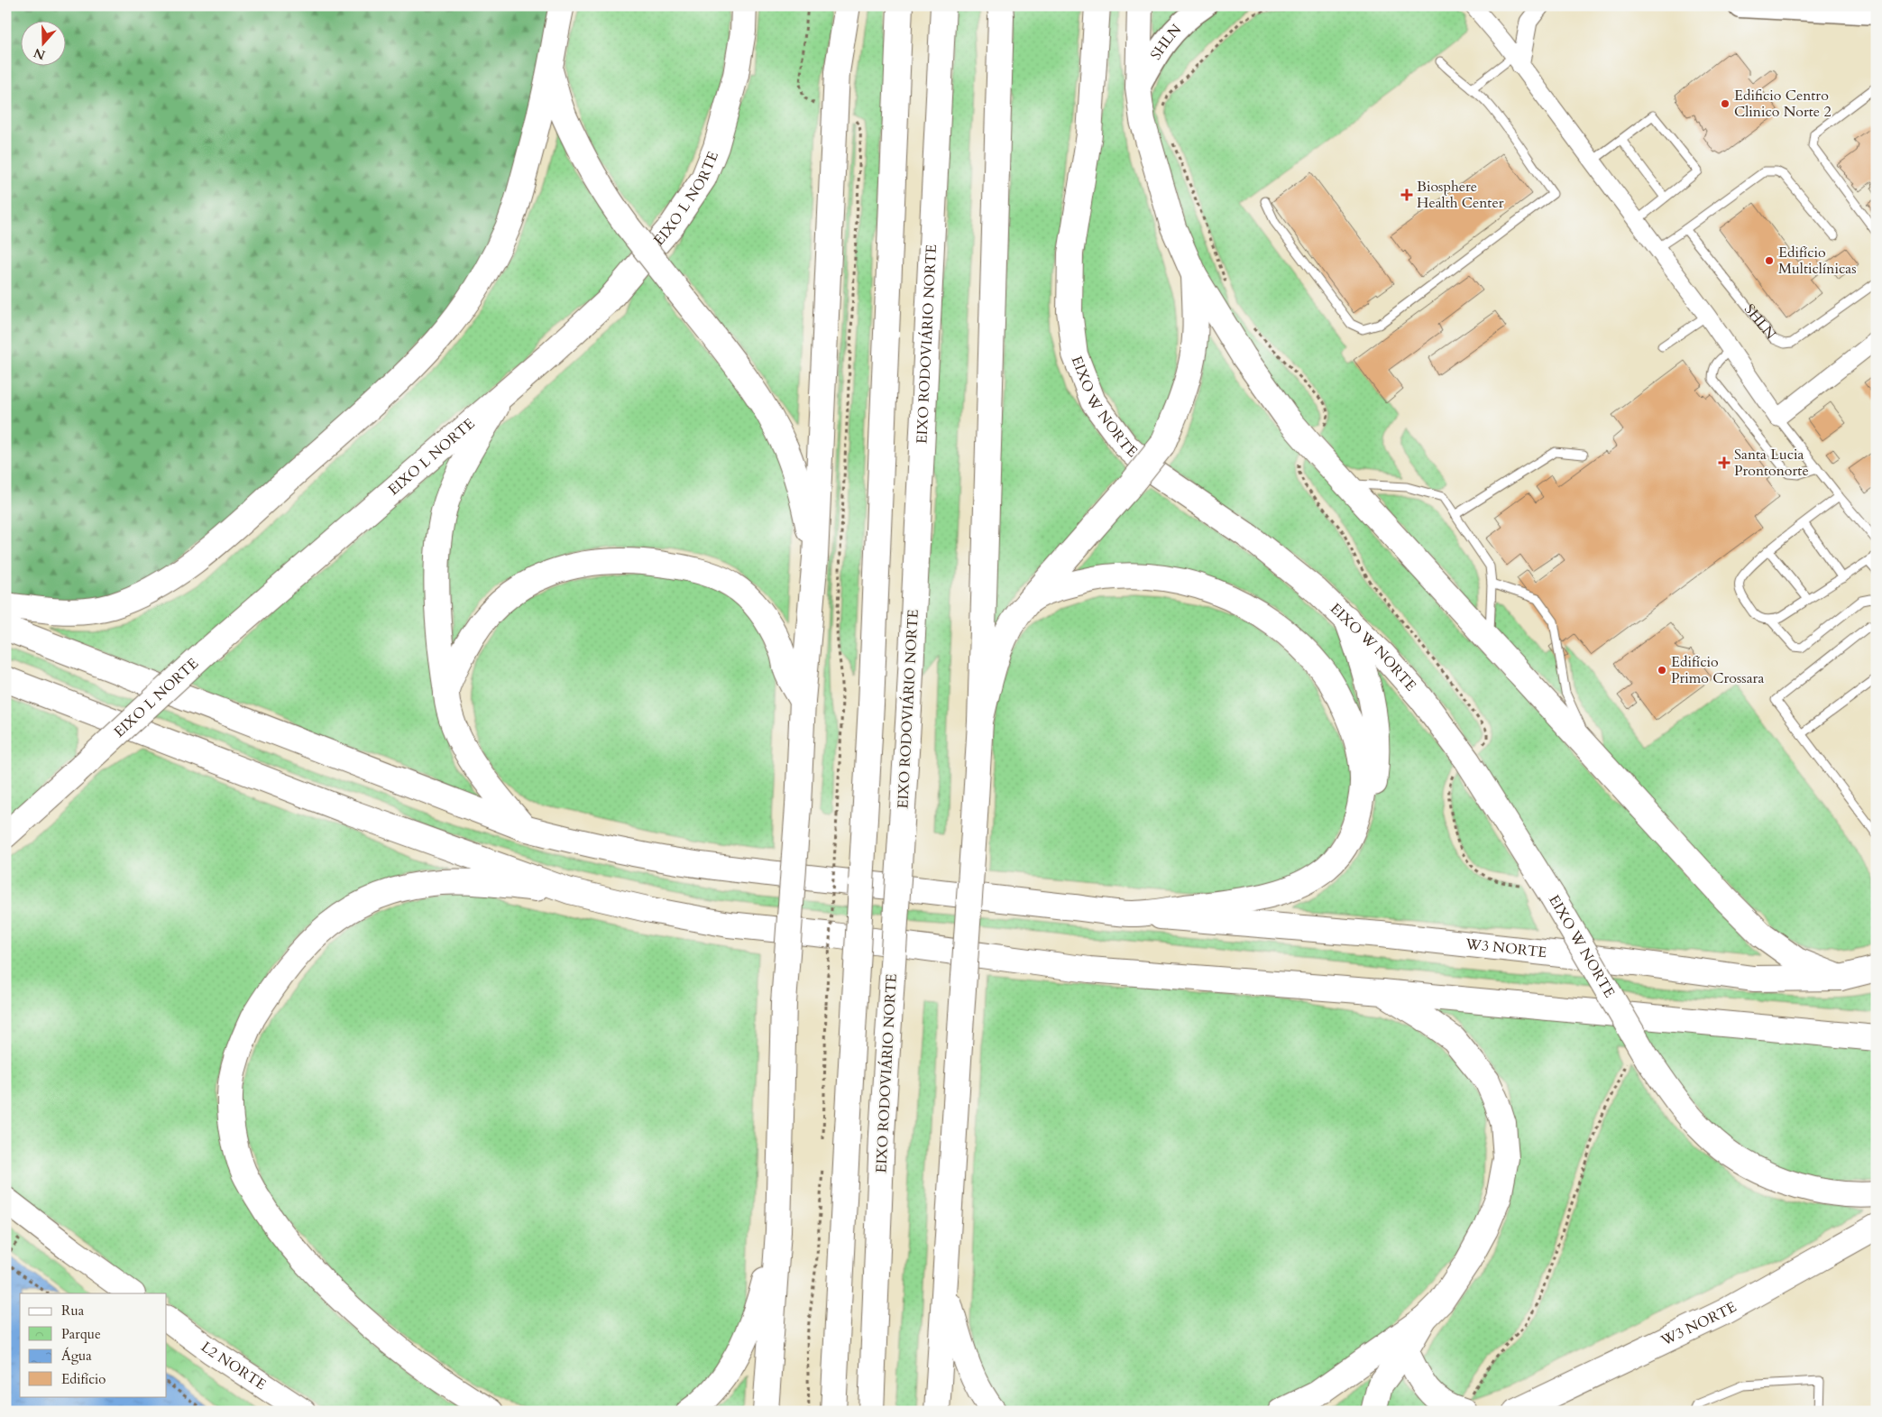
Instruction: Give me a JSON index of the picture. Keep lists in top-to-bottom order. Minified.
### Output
{"streets":{"main road":["SHLN","EIXO L NORTE","EIXO RODOVIÁRIO NORTE","EIXO W NORTE","W3 NORTE","L2 NORTE"]},"places":{"other":["Edificio Centro Clinico Norte 2","Edifício Multiclínicas","Edifício Primo Crossara"],"health":["Biosphere Health Center","Santa Lucia Prontonorte"]},"legend":["Rua","Parque","Água","Edifício"],"north":"bottom"}
